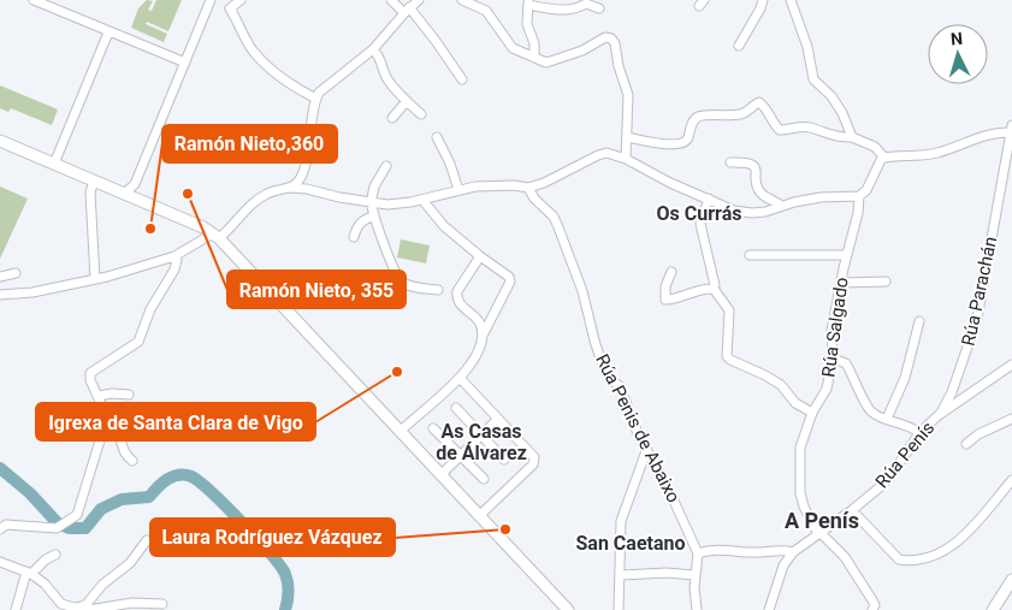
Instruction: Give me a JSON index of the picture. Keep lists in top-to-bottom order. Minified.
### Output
{"streets":{"street":["Rúa Parachán","Rúa Salgado","Rúa Penis de Abaixo","Rúa Penís"]},"crossings":[["Rúa Parachán","Rúa Penís"],["Rúa Salgado","Rúa Penís"]],"districts":["Os Currás","As Casas de Álvarez","A Penís","San Caetano"],"places":["Ramón Nieto, 355","Ramón Nieto,360","Igrexa de Santa Clara de Vigo","Laura Rodríguez Vázquez"],"north":"top"}
